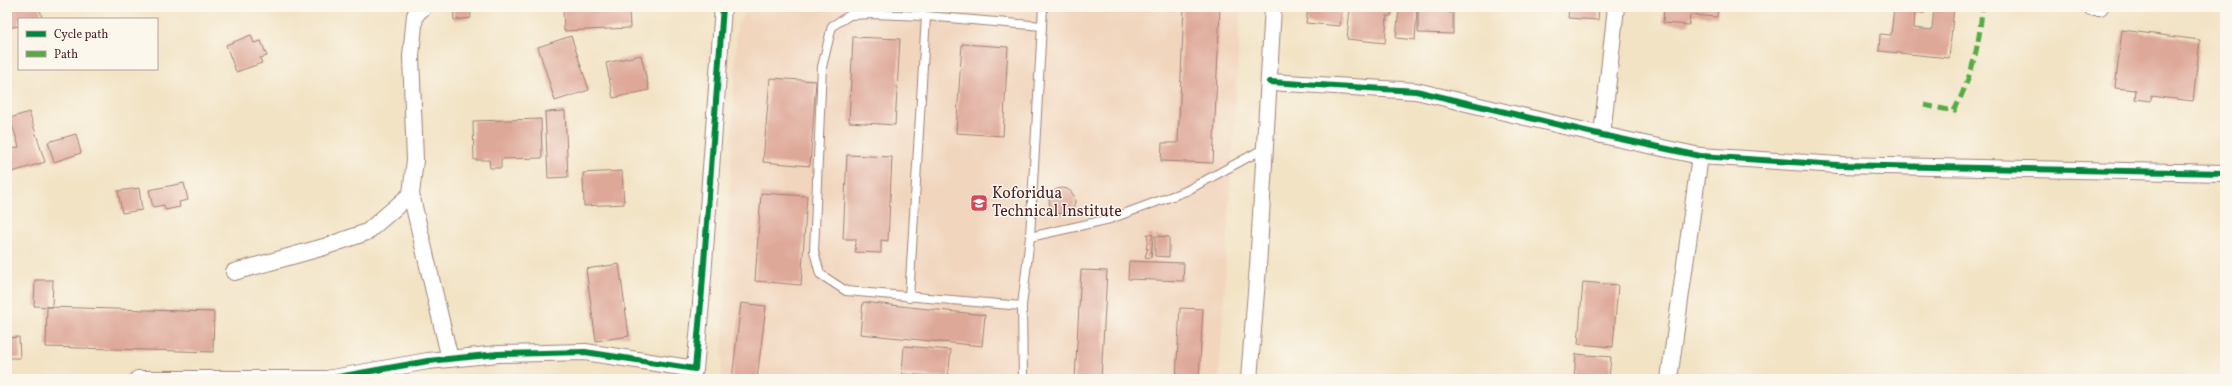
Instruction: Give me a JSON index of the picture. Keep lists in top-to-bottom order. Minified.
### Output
{"places":{"school or university":["Koforidua Technical Institute"]},"legend":["Cycle path","Path"]}
